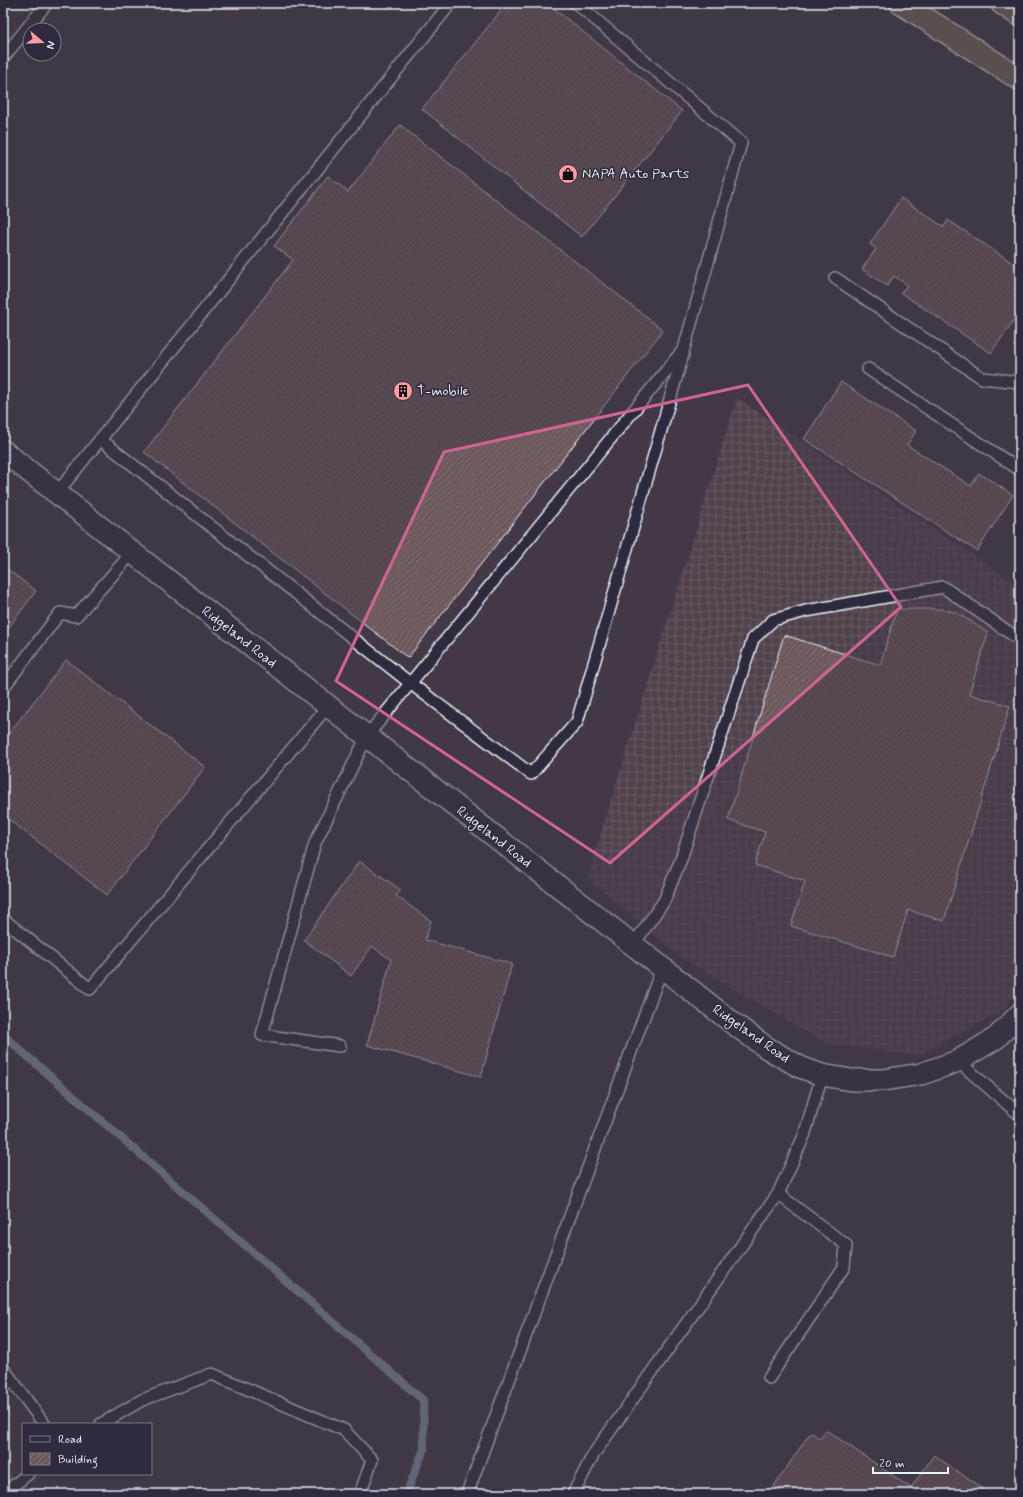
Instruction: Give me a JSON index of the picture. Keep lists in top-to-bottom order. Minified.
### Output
{"streets":{"street":["Ridgeland Road"]},"places":{"shop":["NAPA Auto Parts"],"building":["T-mobile"]},"legend":["Road","Building"],"scale_bar":"20 m","north":"right"}
